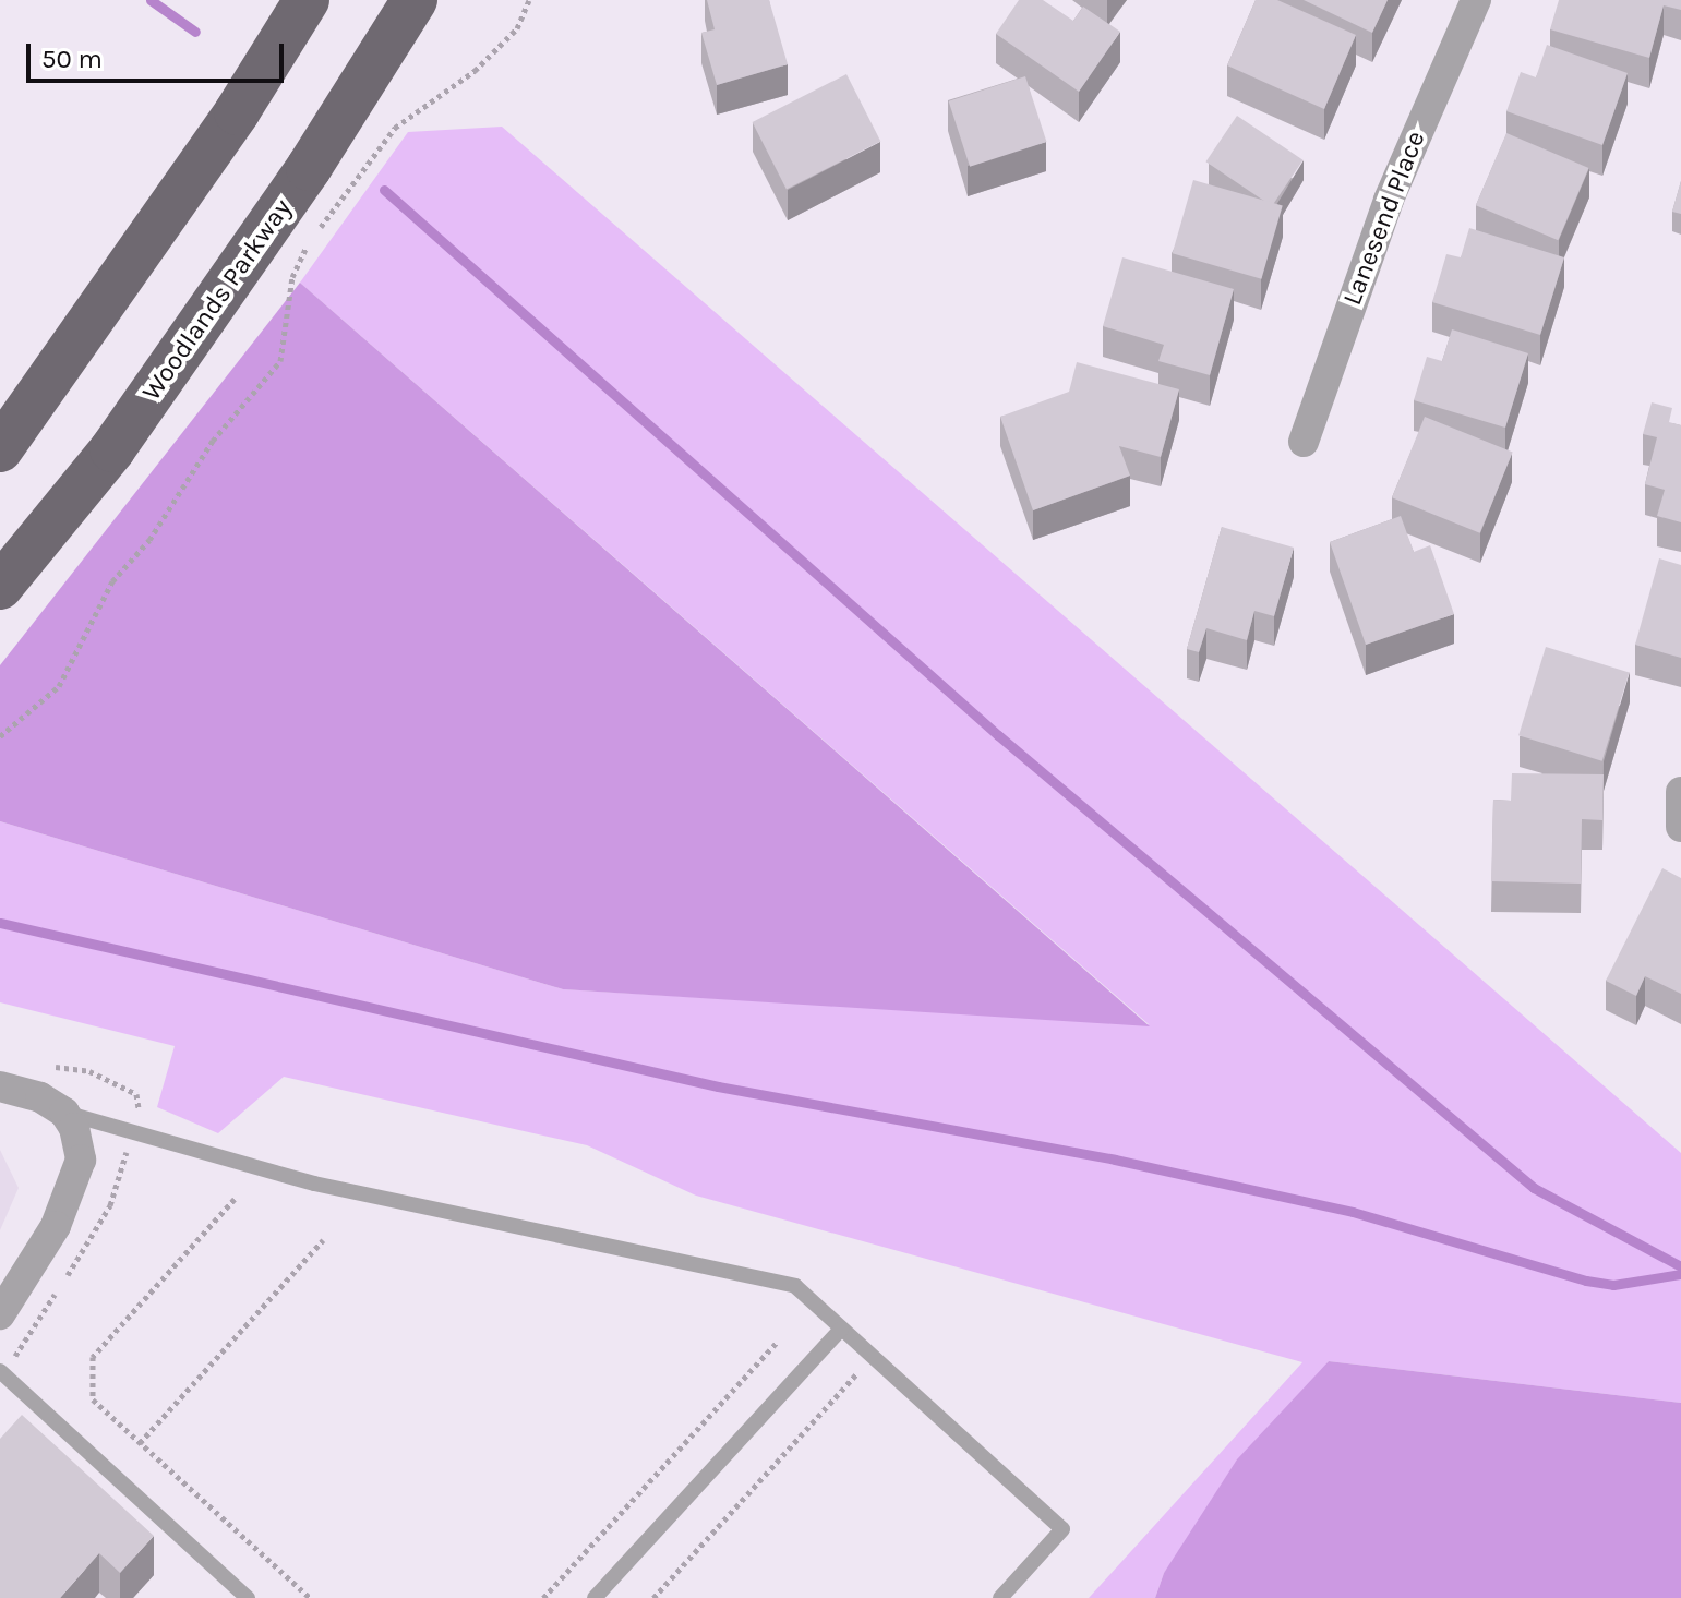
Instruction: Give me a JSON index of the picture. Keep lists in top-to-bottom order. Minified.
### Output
{"streets":{"main road":["Woodlands Parkway"],"street":["Lanesend Place"]},"scale_bar":"50 m"}
